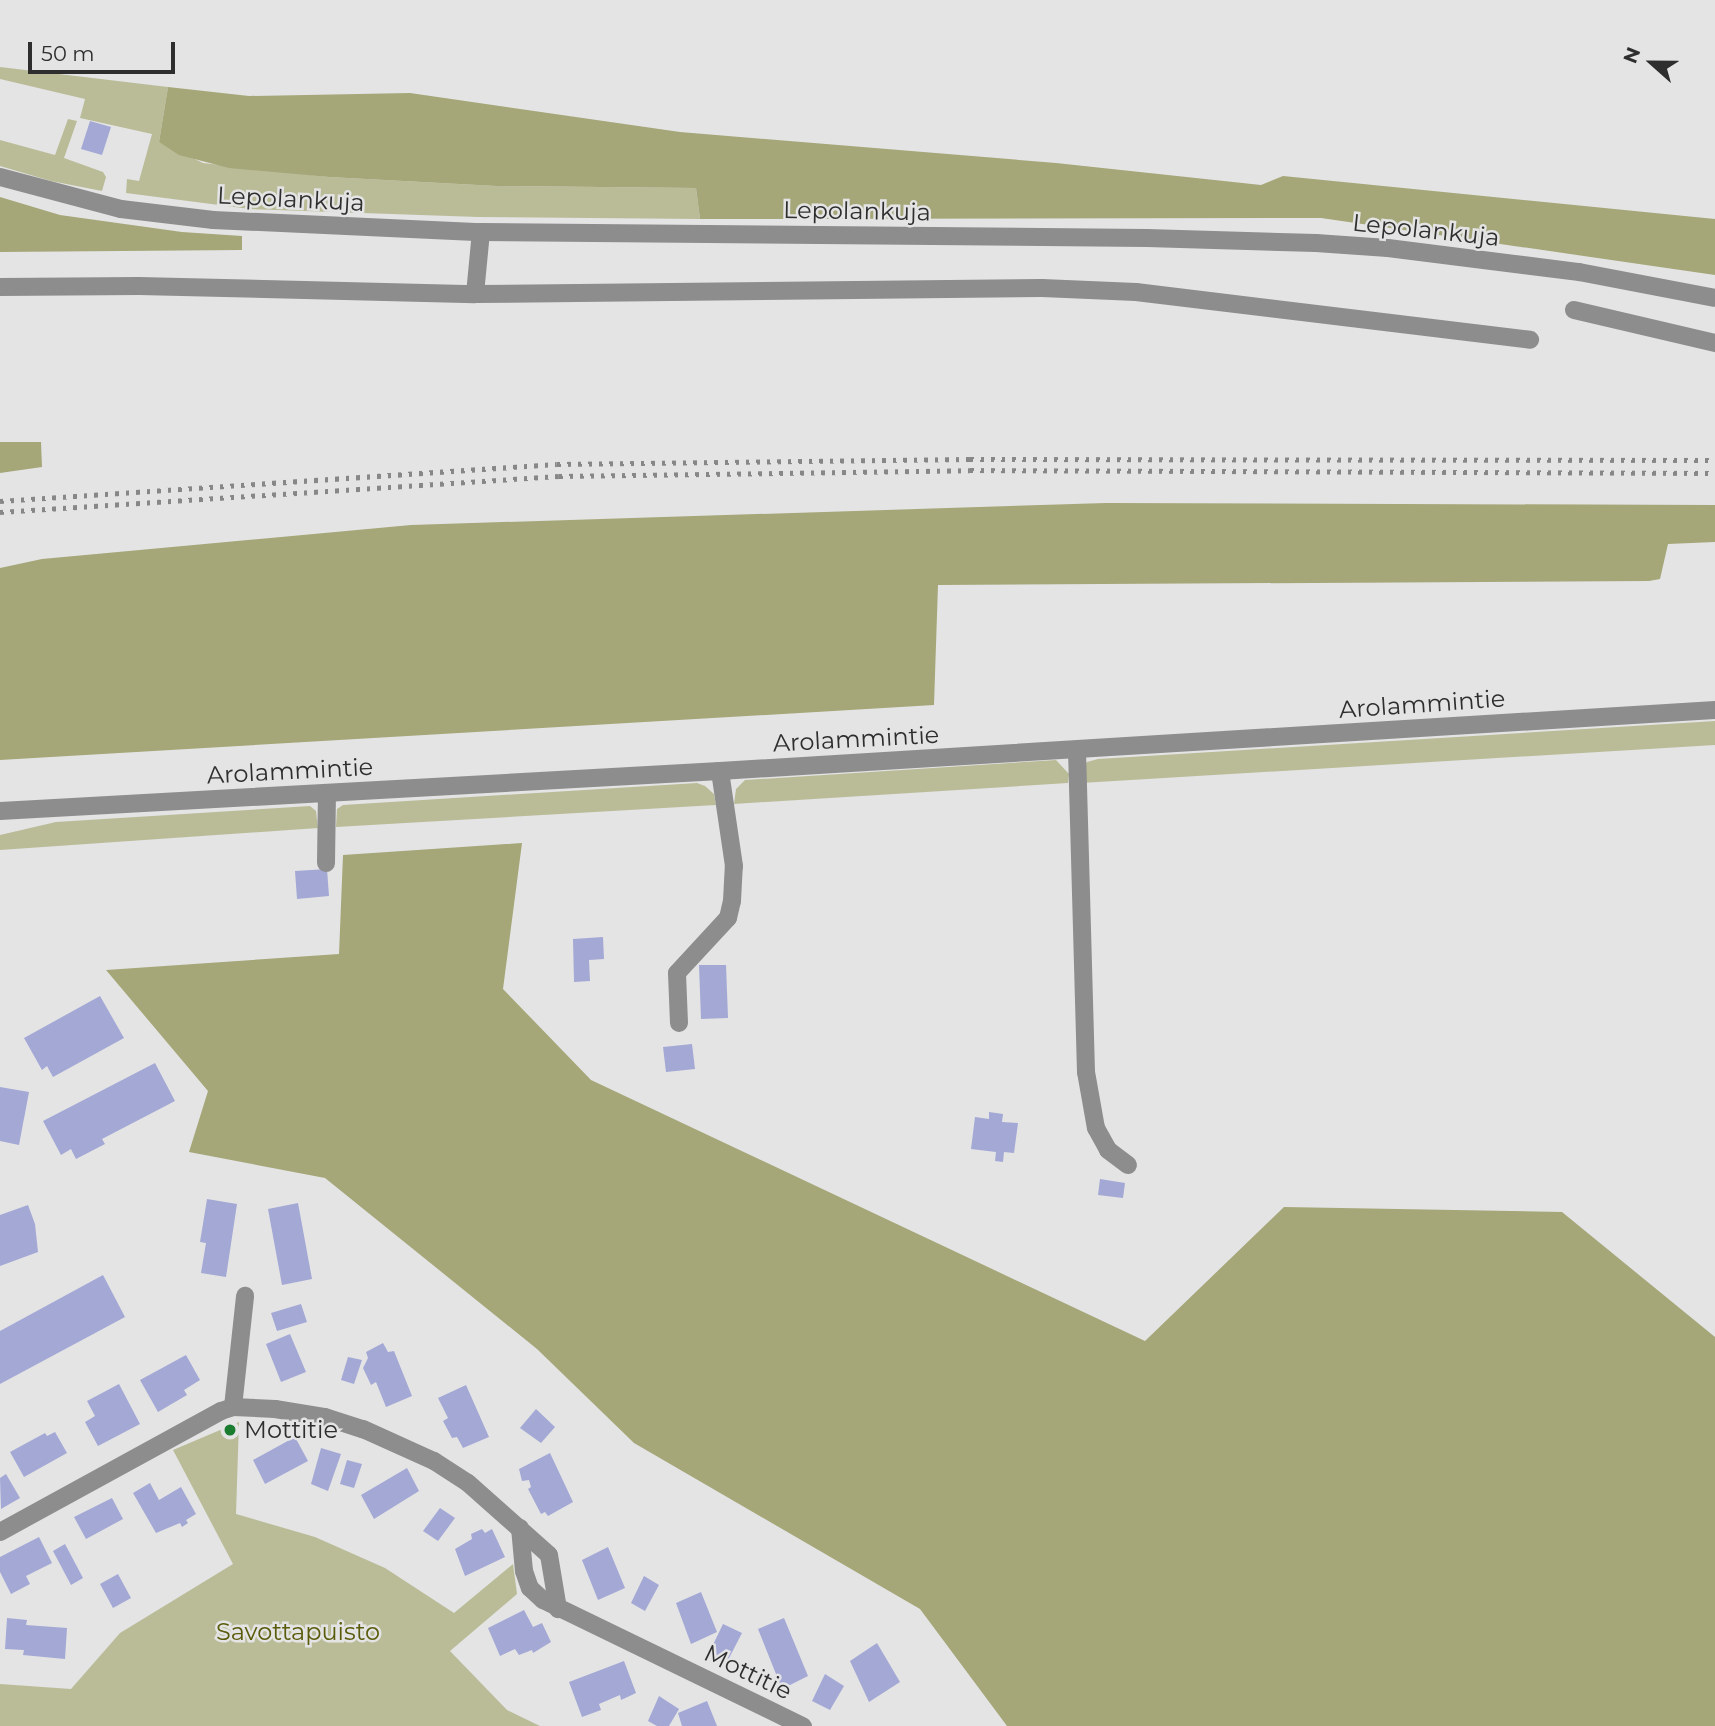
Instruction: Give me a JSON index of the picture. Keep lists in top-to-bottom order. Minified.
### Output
{"streets":{"street":["Lepolankuja","Arolammintie","Mottitie"]},"parks":["Savottapuisto"],"places":["Mottitie"],"scale_bar":"50 m","north":"left"}
